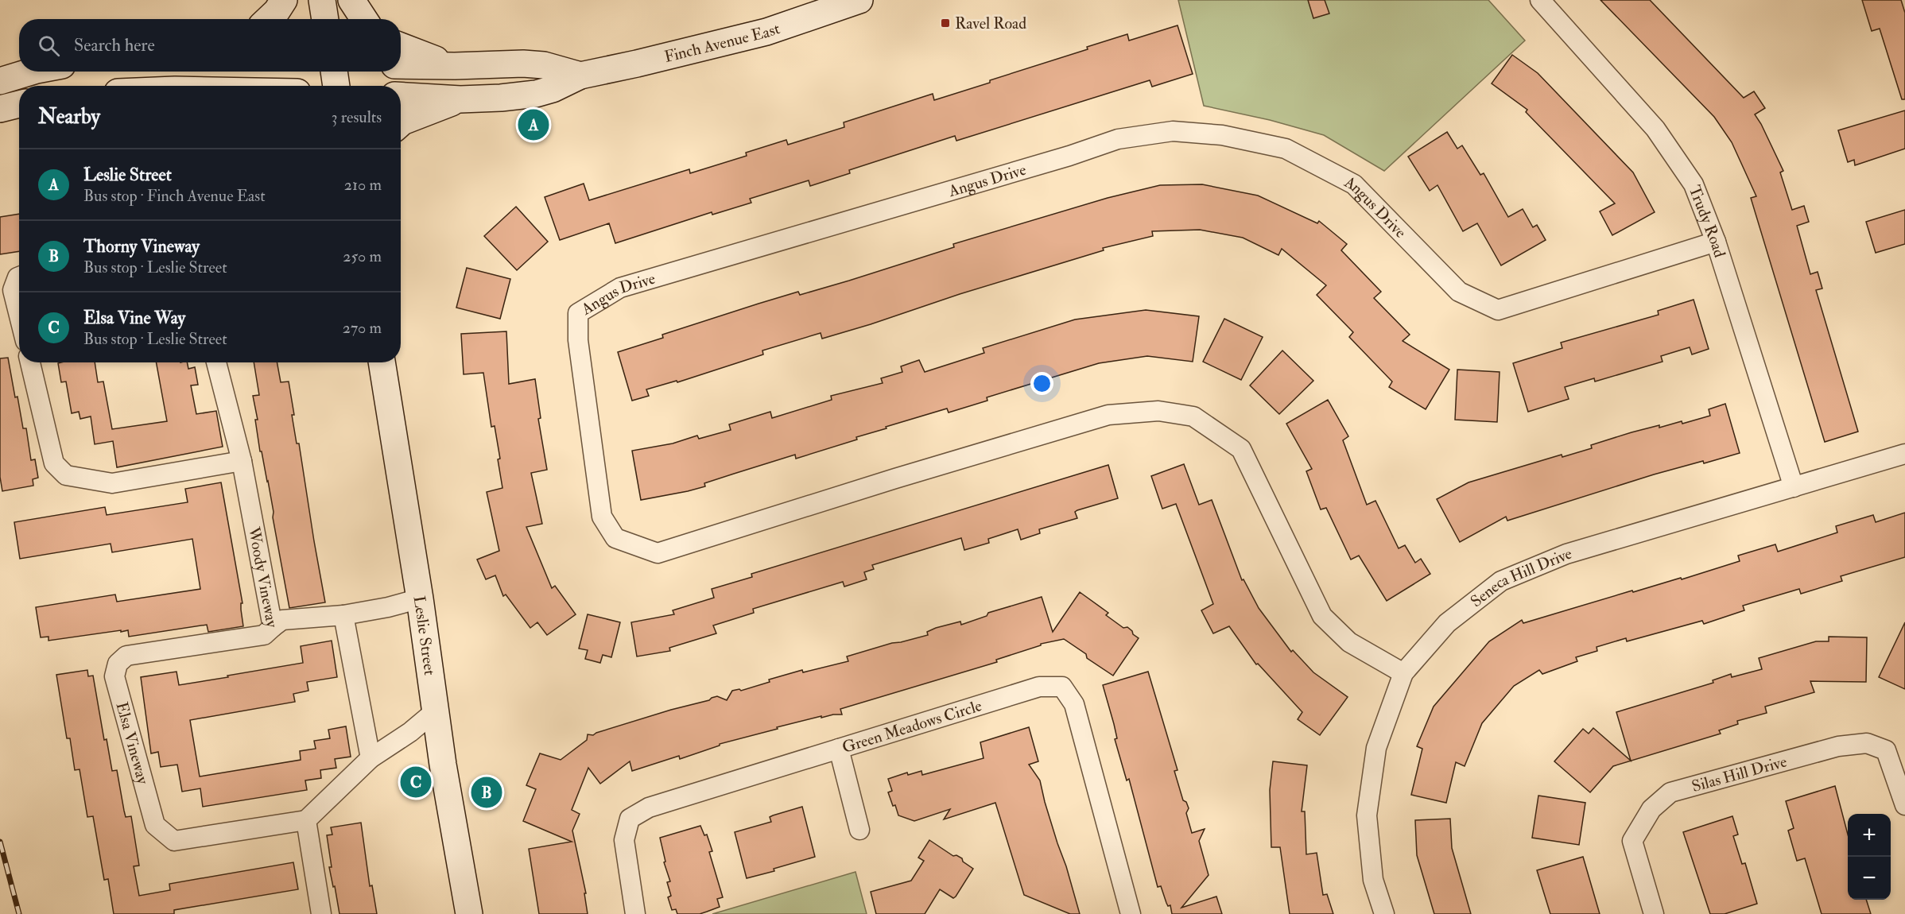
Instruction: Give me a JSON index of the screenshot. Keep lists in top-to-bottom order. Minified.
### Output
{"streets":{"main road":["Finch Avenue East","Leslie Street"],"street":["Angus Drive","Trudy Road","Woody Vineway","Seneca Hill Drive","Green Meadows Circle","Elsa Vineway","Silas Hill Drive"]},"crossings":[["Angus Drive","Trudy Road"],["Angus Drive","Seneca Hill Drive"],["Trudy Road","Seneca Hill Drive"],["Woody Vineway","Leslie Street"],["Woody Vineway","Elsa Vineway"]],"places":{"transit":["Ravel Road"]},"page":{"search":"Search here","heading":["Nearby","3 results"],"pins":["A","C","B"],"list":[{"mark":"A","name":"Leslie Street","note":"Bus stop · Finch Avenue East","value":"210 m"},{"mark":"B","name":"Thorny Vineway","note":"Bus stop · Leslie Street","value":"250 m"},{"mark":"C","name":"Elsa Vine Way","note":"Bus stop · Leslie Street","value":"270 m"}],"map_buttons":["+","−"]}}
